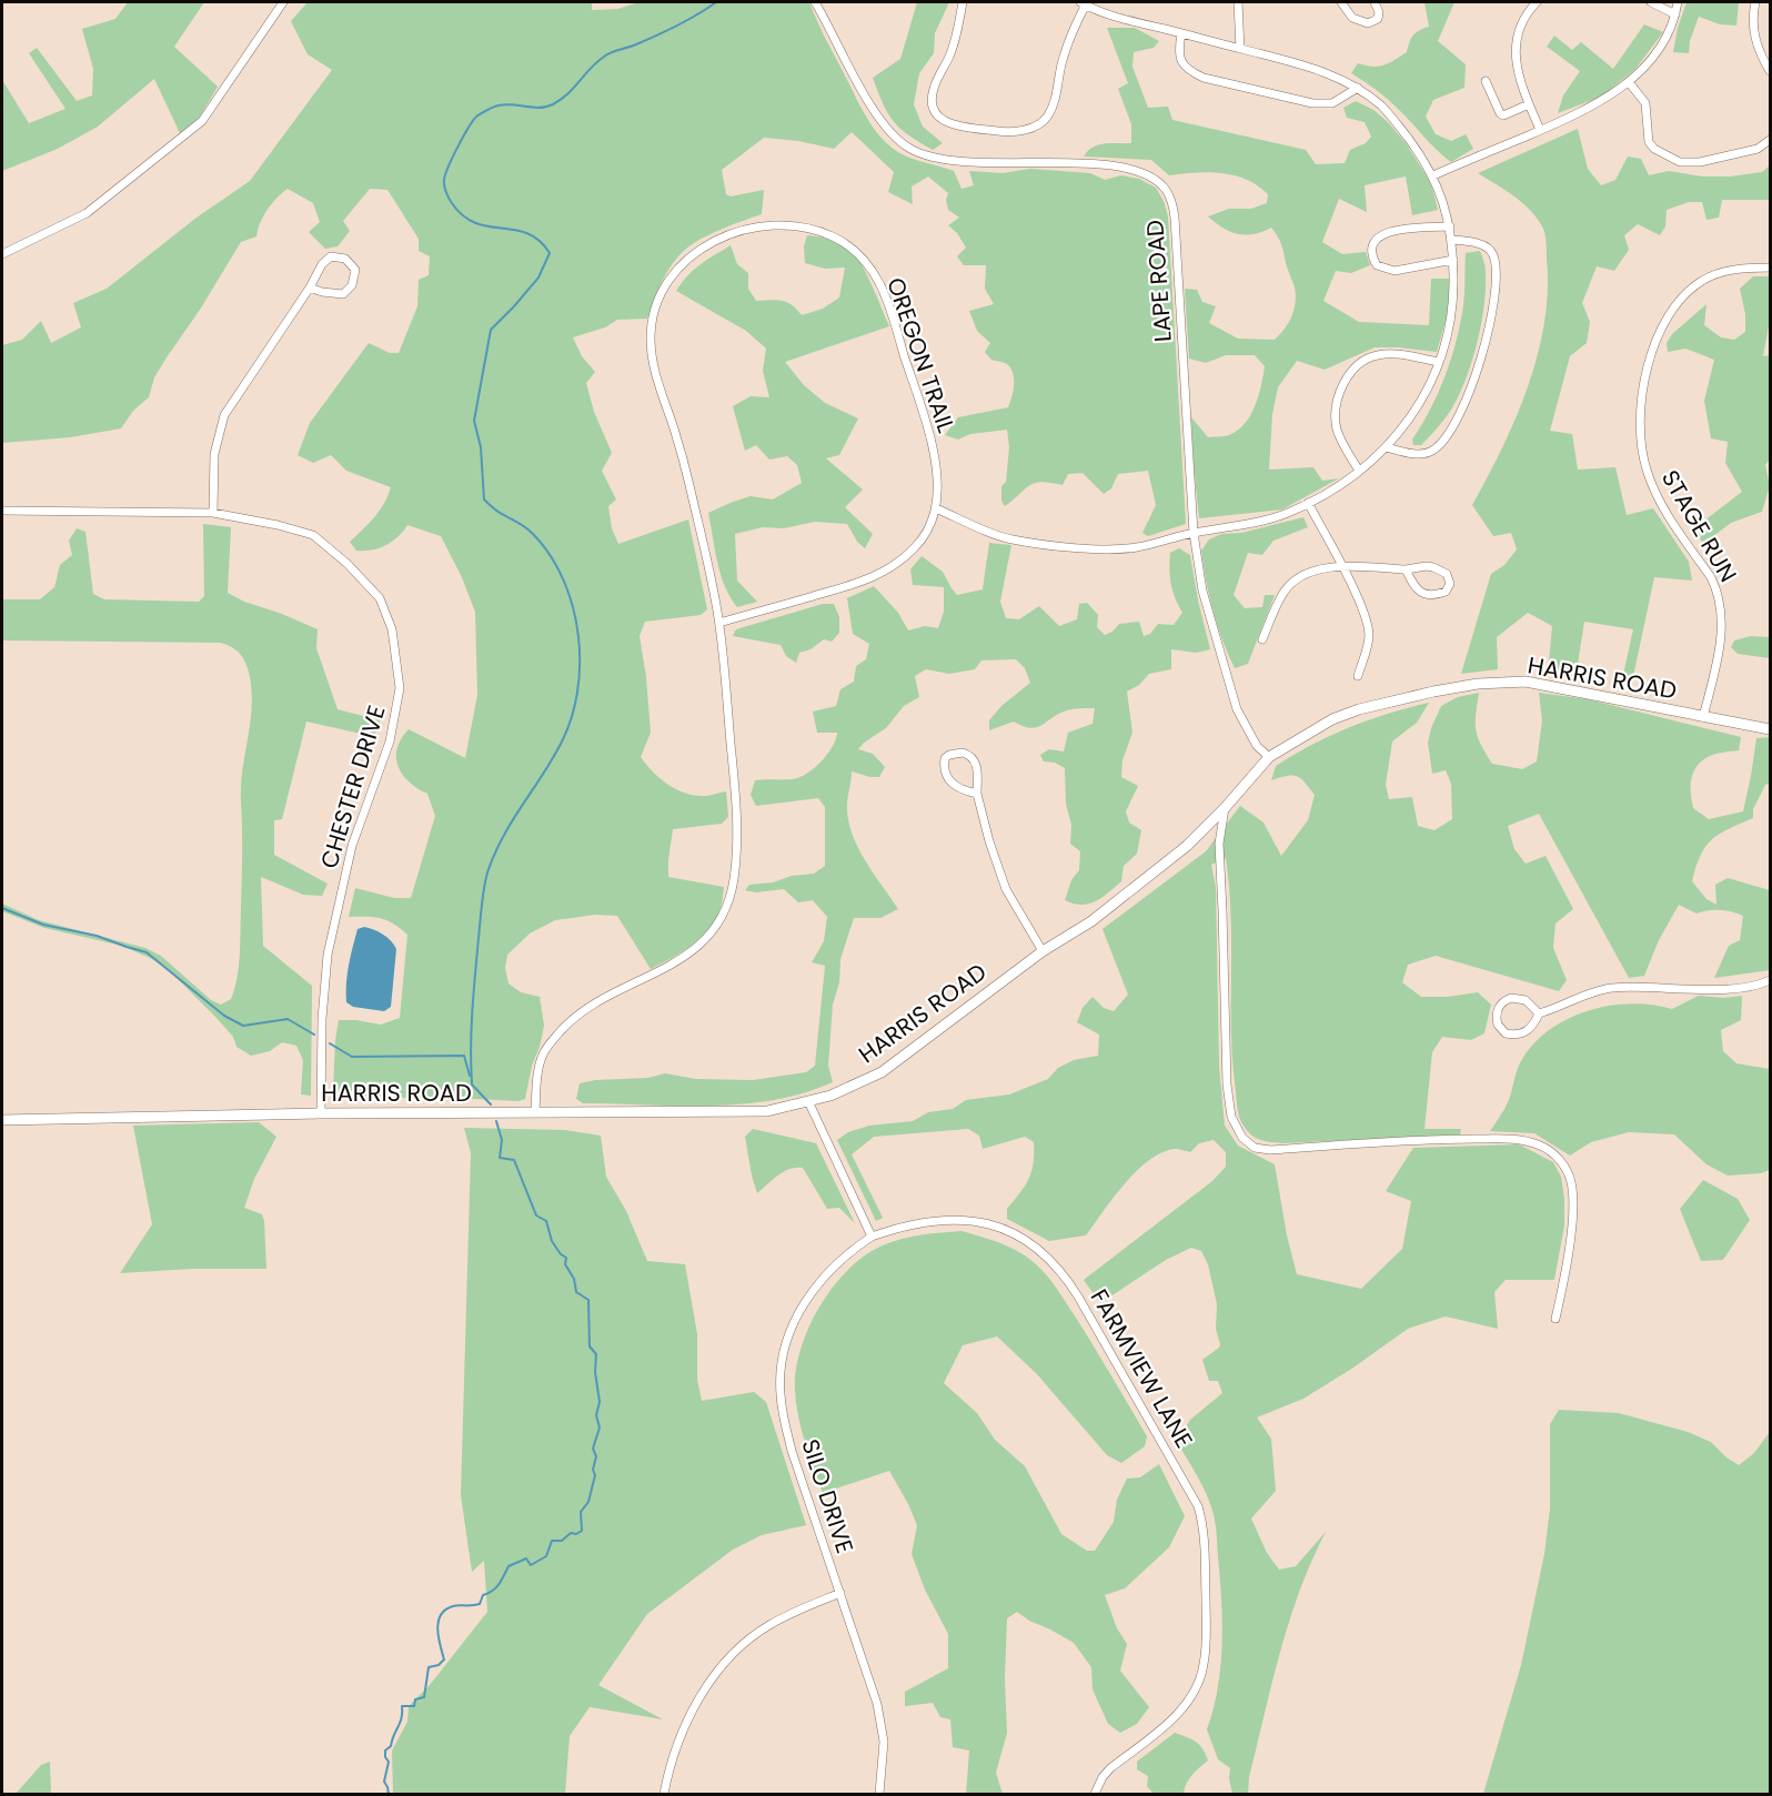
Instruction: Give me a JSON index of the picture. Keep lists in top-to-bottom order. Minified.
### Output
{"streets":{"street":["LAPE ROAD","OREGON TRAIL","STAGE RUN","HARRIS ROAD","CHESTER DRIVE","FARMVIEW LANE","SILO DRIVE"]},"crossings":[["LAPE ROAD","HARRIS ROAD"],["OREGON TRAIL","HARRIS ROAD"],["STAGE RUN","HARRIS ROAD"],["HARRIS ROAD","CHESTER DRIVE"],["FARMVIEW LANE","SILO DRIVE"]]}
